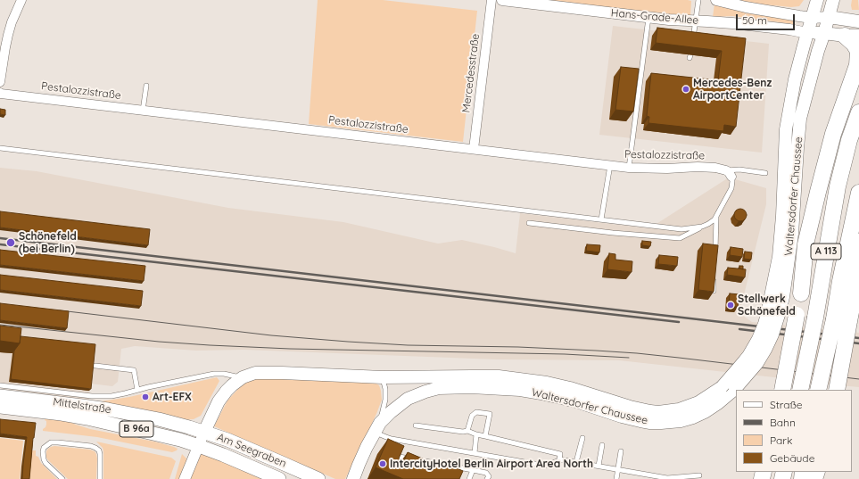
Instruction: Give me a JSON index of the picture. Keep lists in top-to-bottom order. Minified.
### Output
{"streets":{"highway":["A 113"],"main road":["Waltersdorfer Chaussee","Mittelstraße","B 96a","Am Seegraben"],"street":["Hans-Grade-Allee","Mercedesstraße","Pestalozzistraße"]},"crossings":[["Hans-Grade-Allee","Waltersdorfer Chaussee"],["Mercedesstraße","Pestalozzistraße"],["Waltersdorfer Chaussee","Mittelstraße"],["Waltersdorfer Chaussee","Am Seegraben"],["Mittelstraße","Am Seegraben"]],"places":["Mercedes-Benz AirportCenter","Schönefeld (bei Berlin)","Stellwerk Schönefeld","Art-EFX","IntercityHotel Berlin Airport Area North"],"legend":["Straße","Bahn","Park","Gebäude"],"scale_bar":"50 m"}
